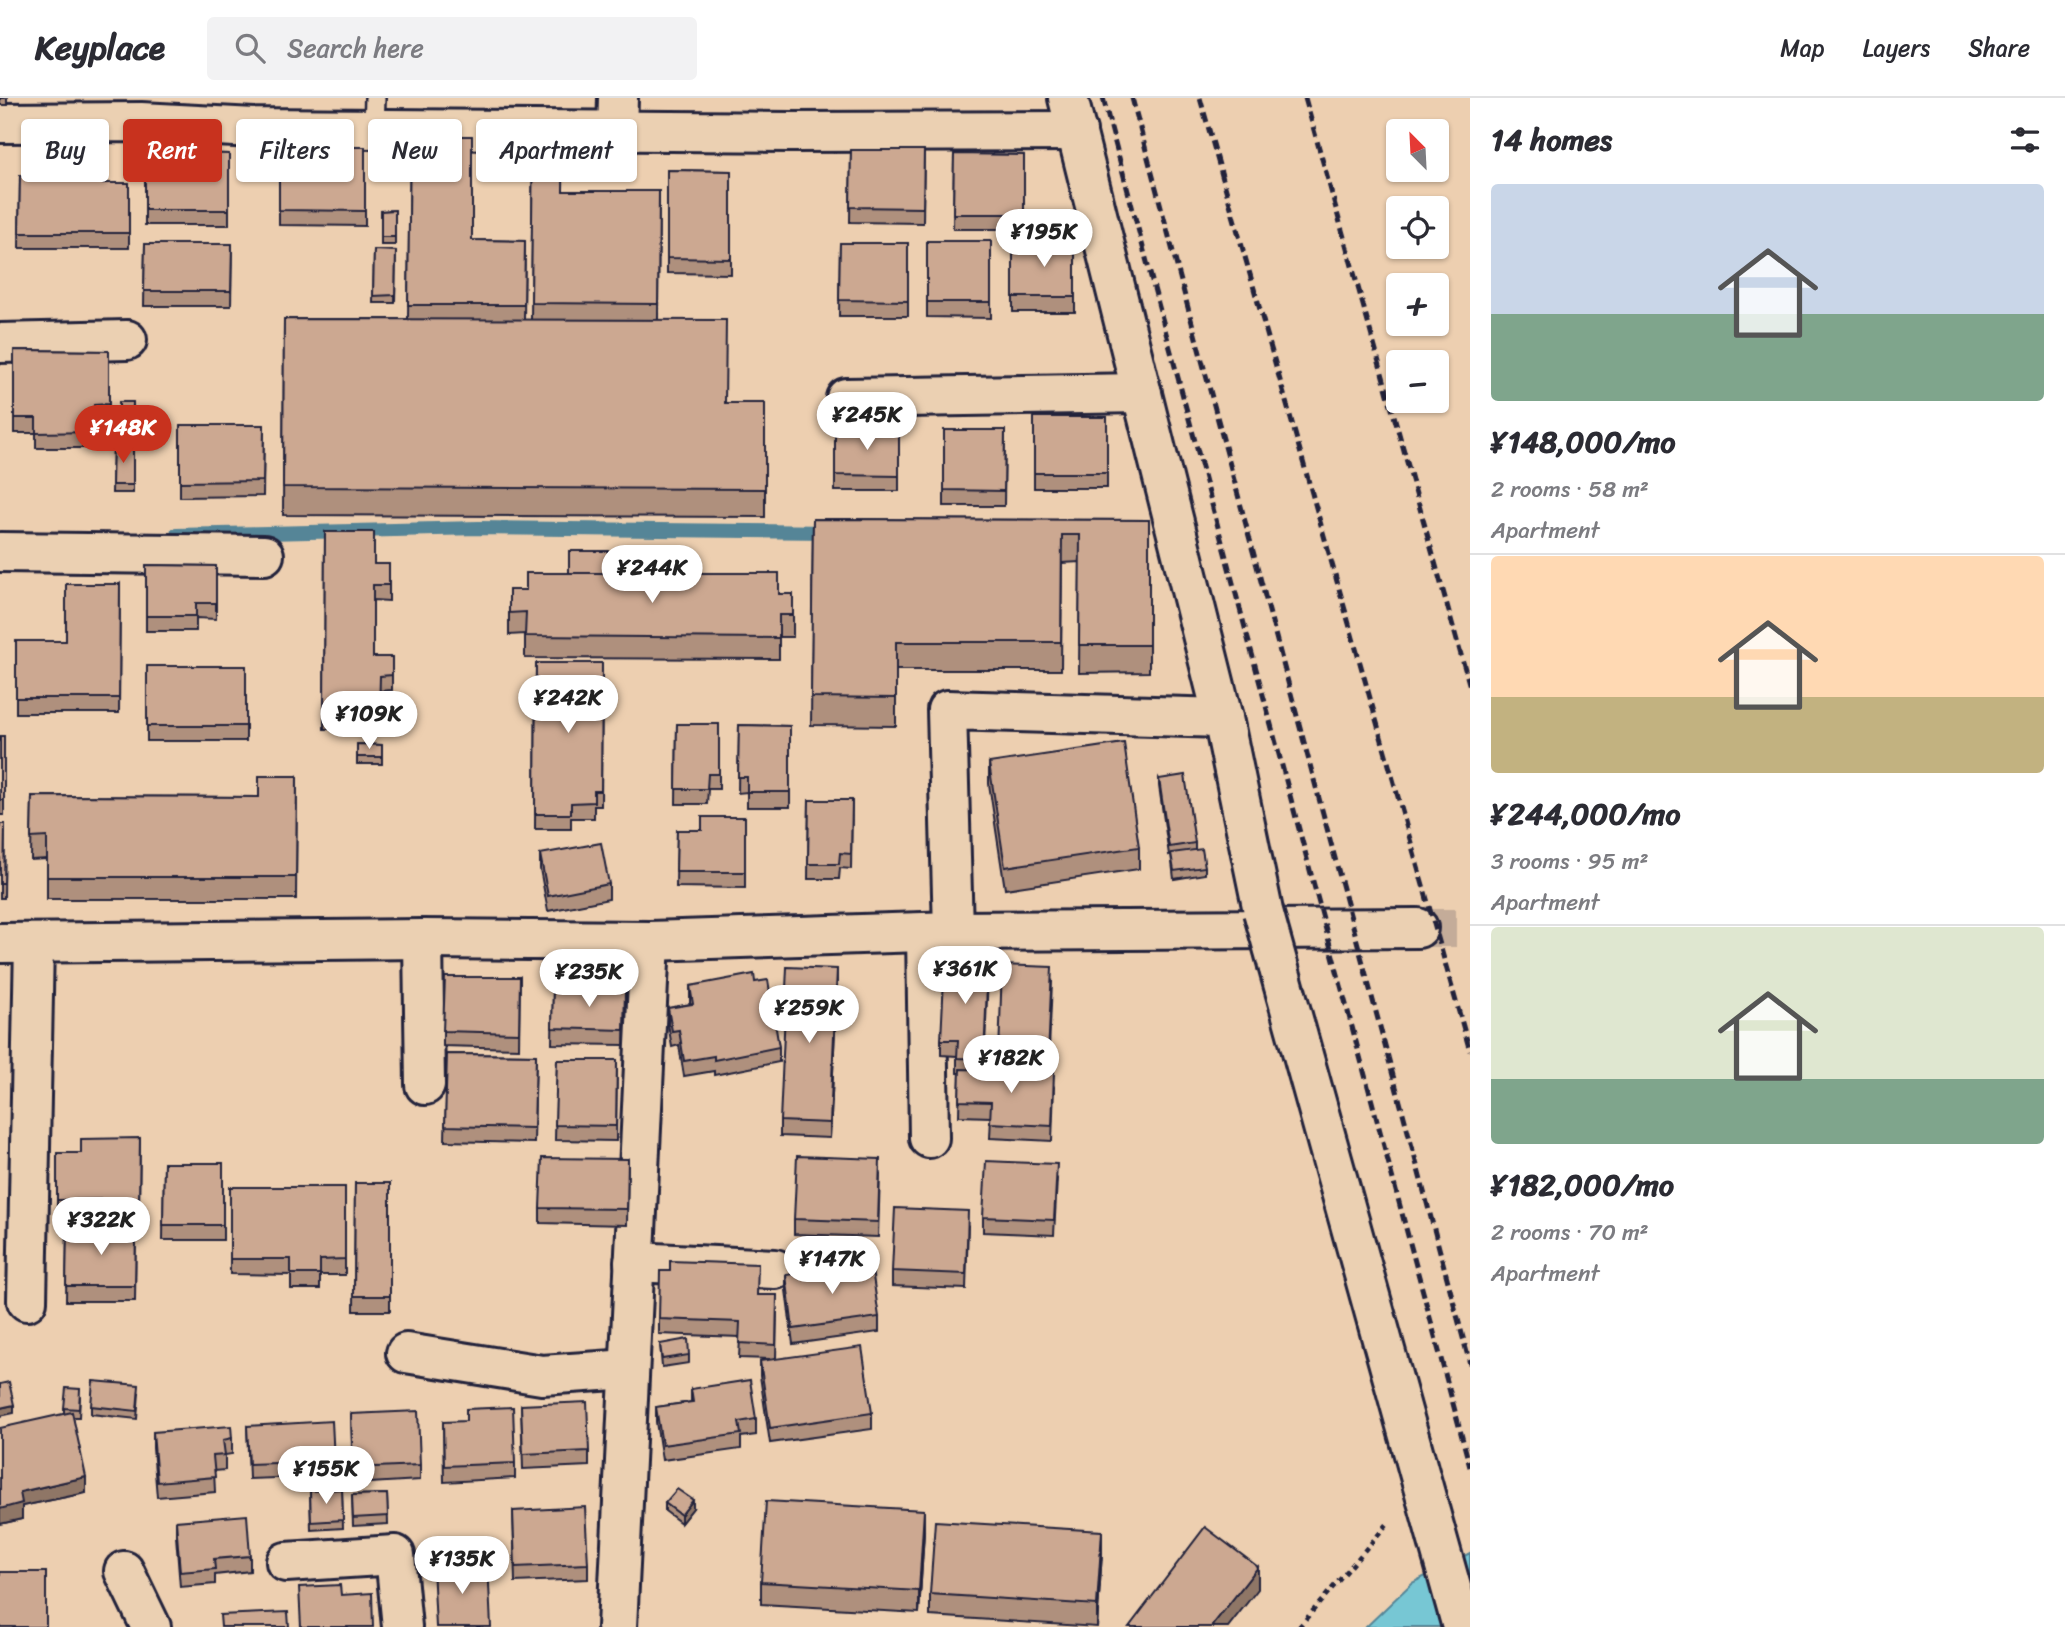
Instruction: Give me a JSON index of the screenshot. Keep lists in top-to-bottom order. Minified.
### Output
{"north":"top left","page":{"header":"Keyplace","search":"Search here","nav":["Map","Layers","Share"],"heading":"14 homes","map_buttons":["+","−"],"chip":["Buy","Rent","Filters","New","Apartment"],"list":[{"name":"¥148,000/mo","note":"2 rooms · 58 m² · Apartment"},{"name":"¥244,000/mo","note":"3 rooms · 95 m² · Apartment"},{"name":"¥182,000/mo","note":"2 rooms · 70 m² · Apartment"}],"price":["¥195K","¥245K","¥148K","¥244K","¥242K","¥109K","¥361K","¥235K","¥259K","¥182K","¥322K","¥147K","¥155K","¥135K"]}}
